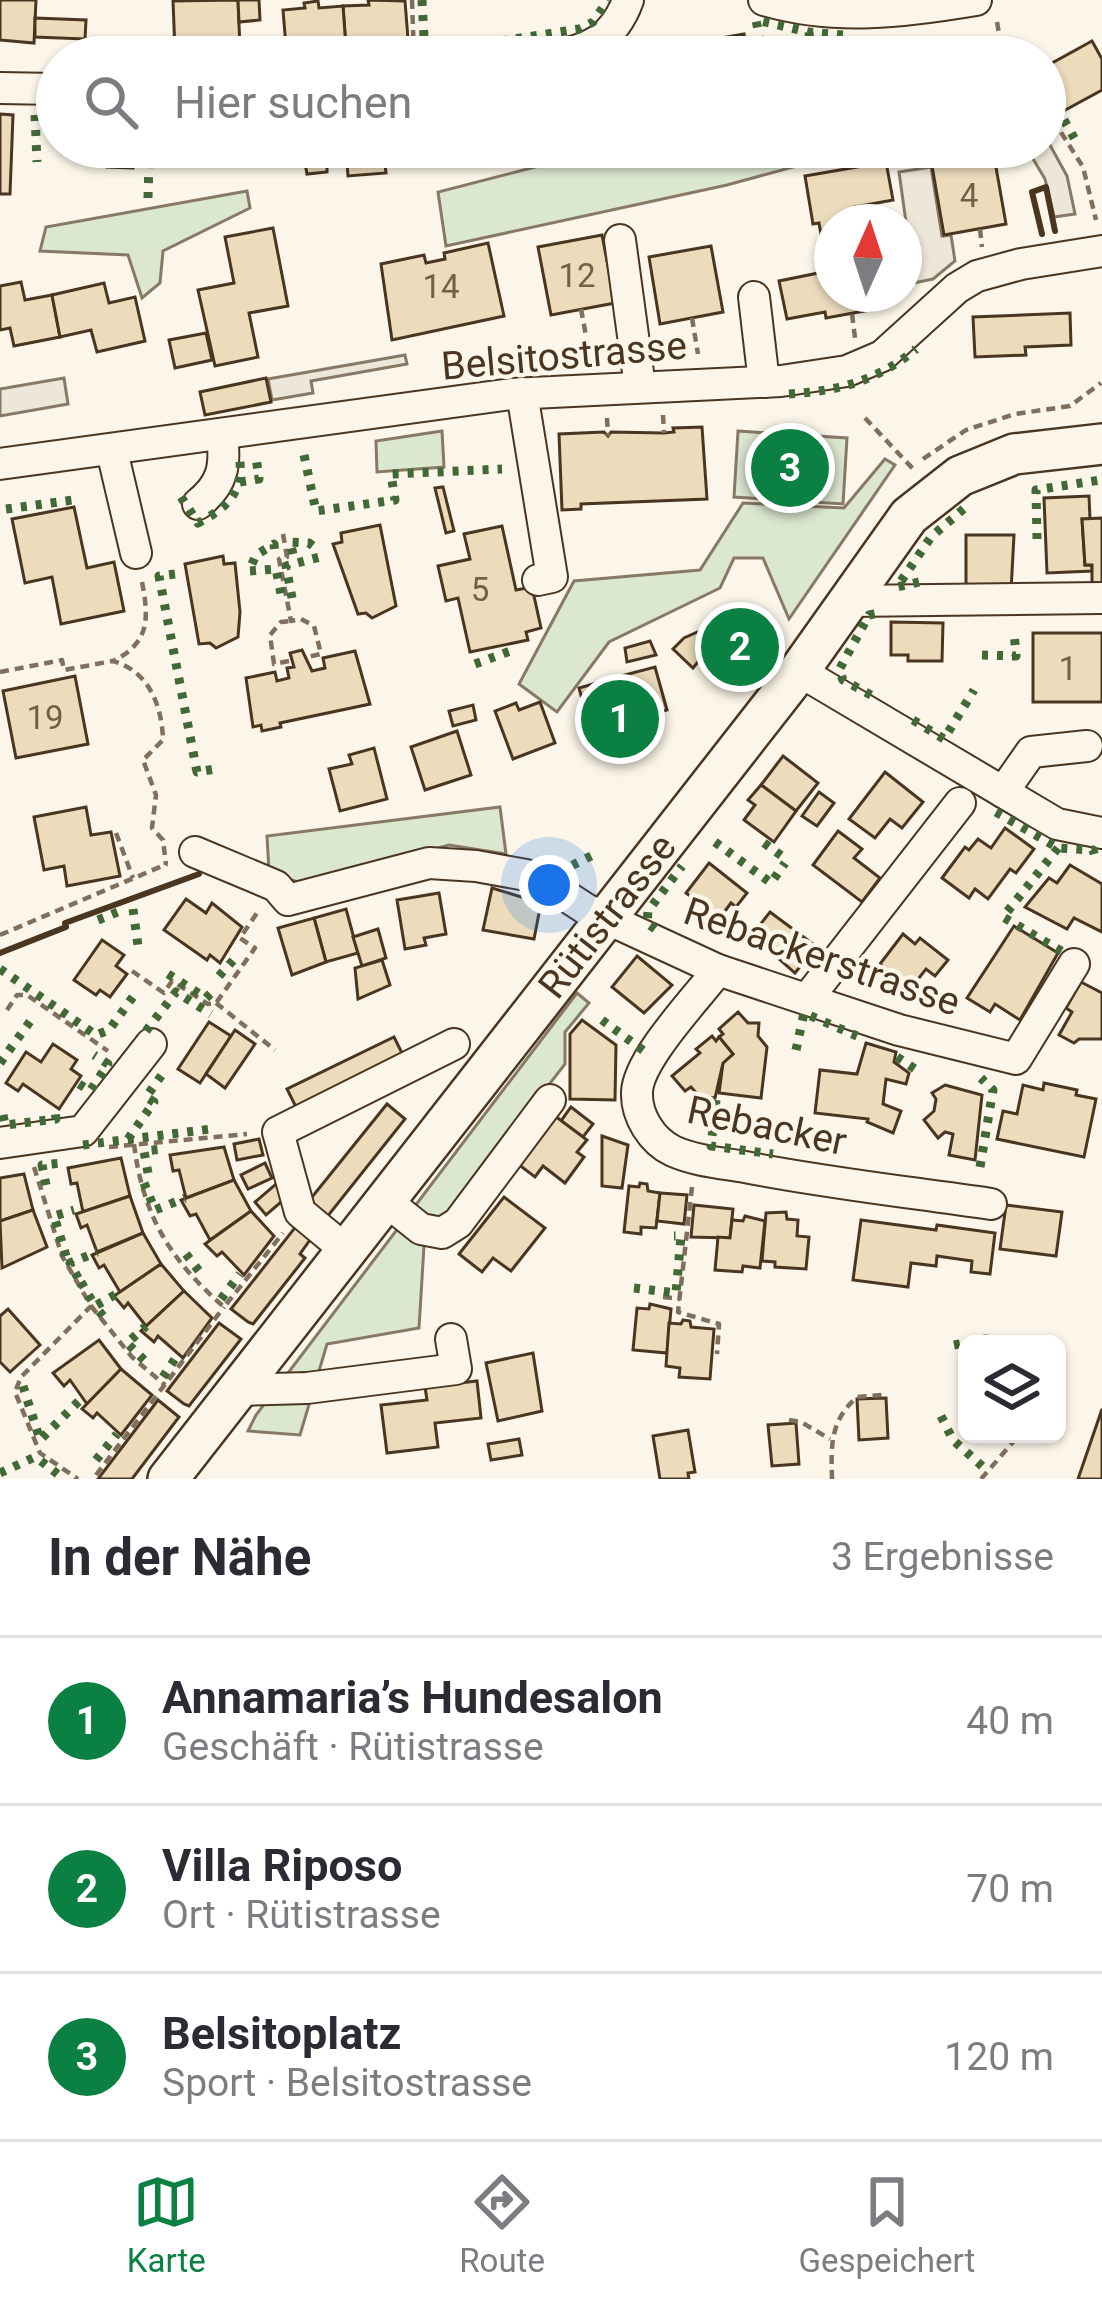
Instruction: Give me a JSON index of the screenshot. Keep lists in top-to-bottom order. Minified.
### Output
{"streets":{"main road":["Rütistrasse"],"street":["Belsitostrasse","Rebackerstrasse","Rebacker"]},"crossings":[["Rütistrasse","Rebackerstrasse"],["Rebackerstrasse","Rebacker"]],"house_numbers":["4","12","14","5","1","19"],"north":"top","page":{"search":"Hier suchen","pins":["3","2","1"],"heading":["In der Nähe","3 Ergebnisse"],"list":[{"mark":"1","name":"Annamaria’s Hundesalon","note":"Geschäft · Rütistrasse","value":"40 m"},{"mark":"2","name":"Villa Riposo","note":"Ort · Rütistrasse","value":"70 m"},{"mark":"3","name":"Belsitoplatz","note":"Sport · Belsitostrasse","value":"120 m"}],"nav":["Karte","Route","Gespeichert"]}}
